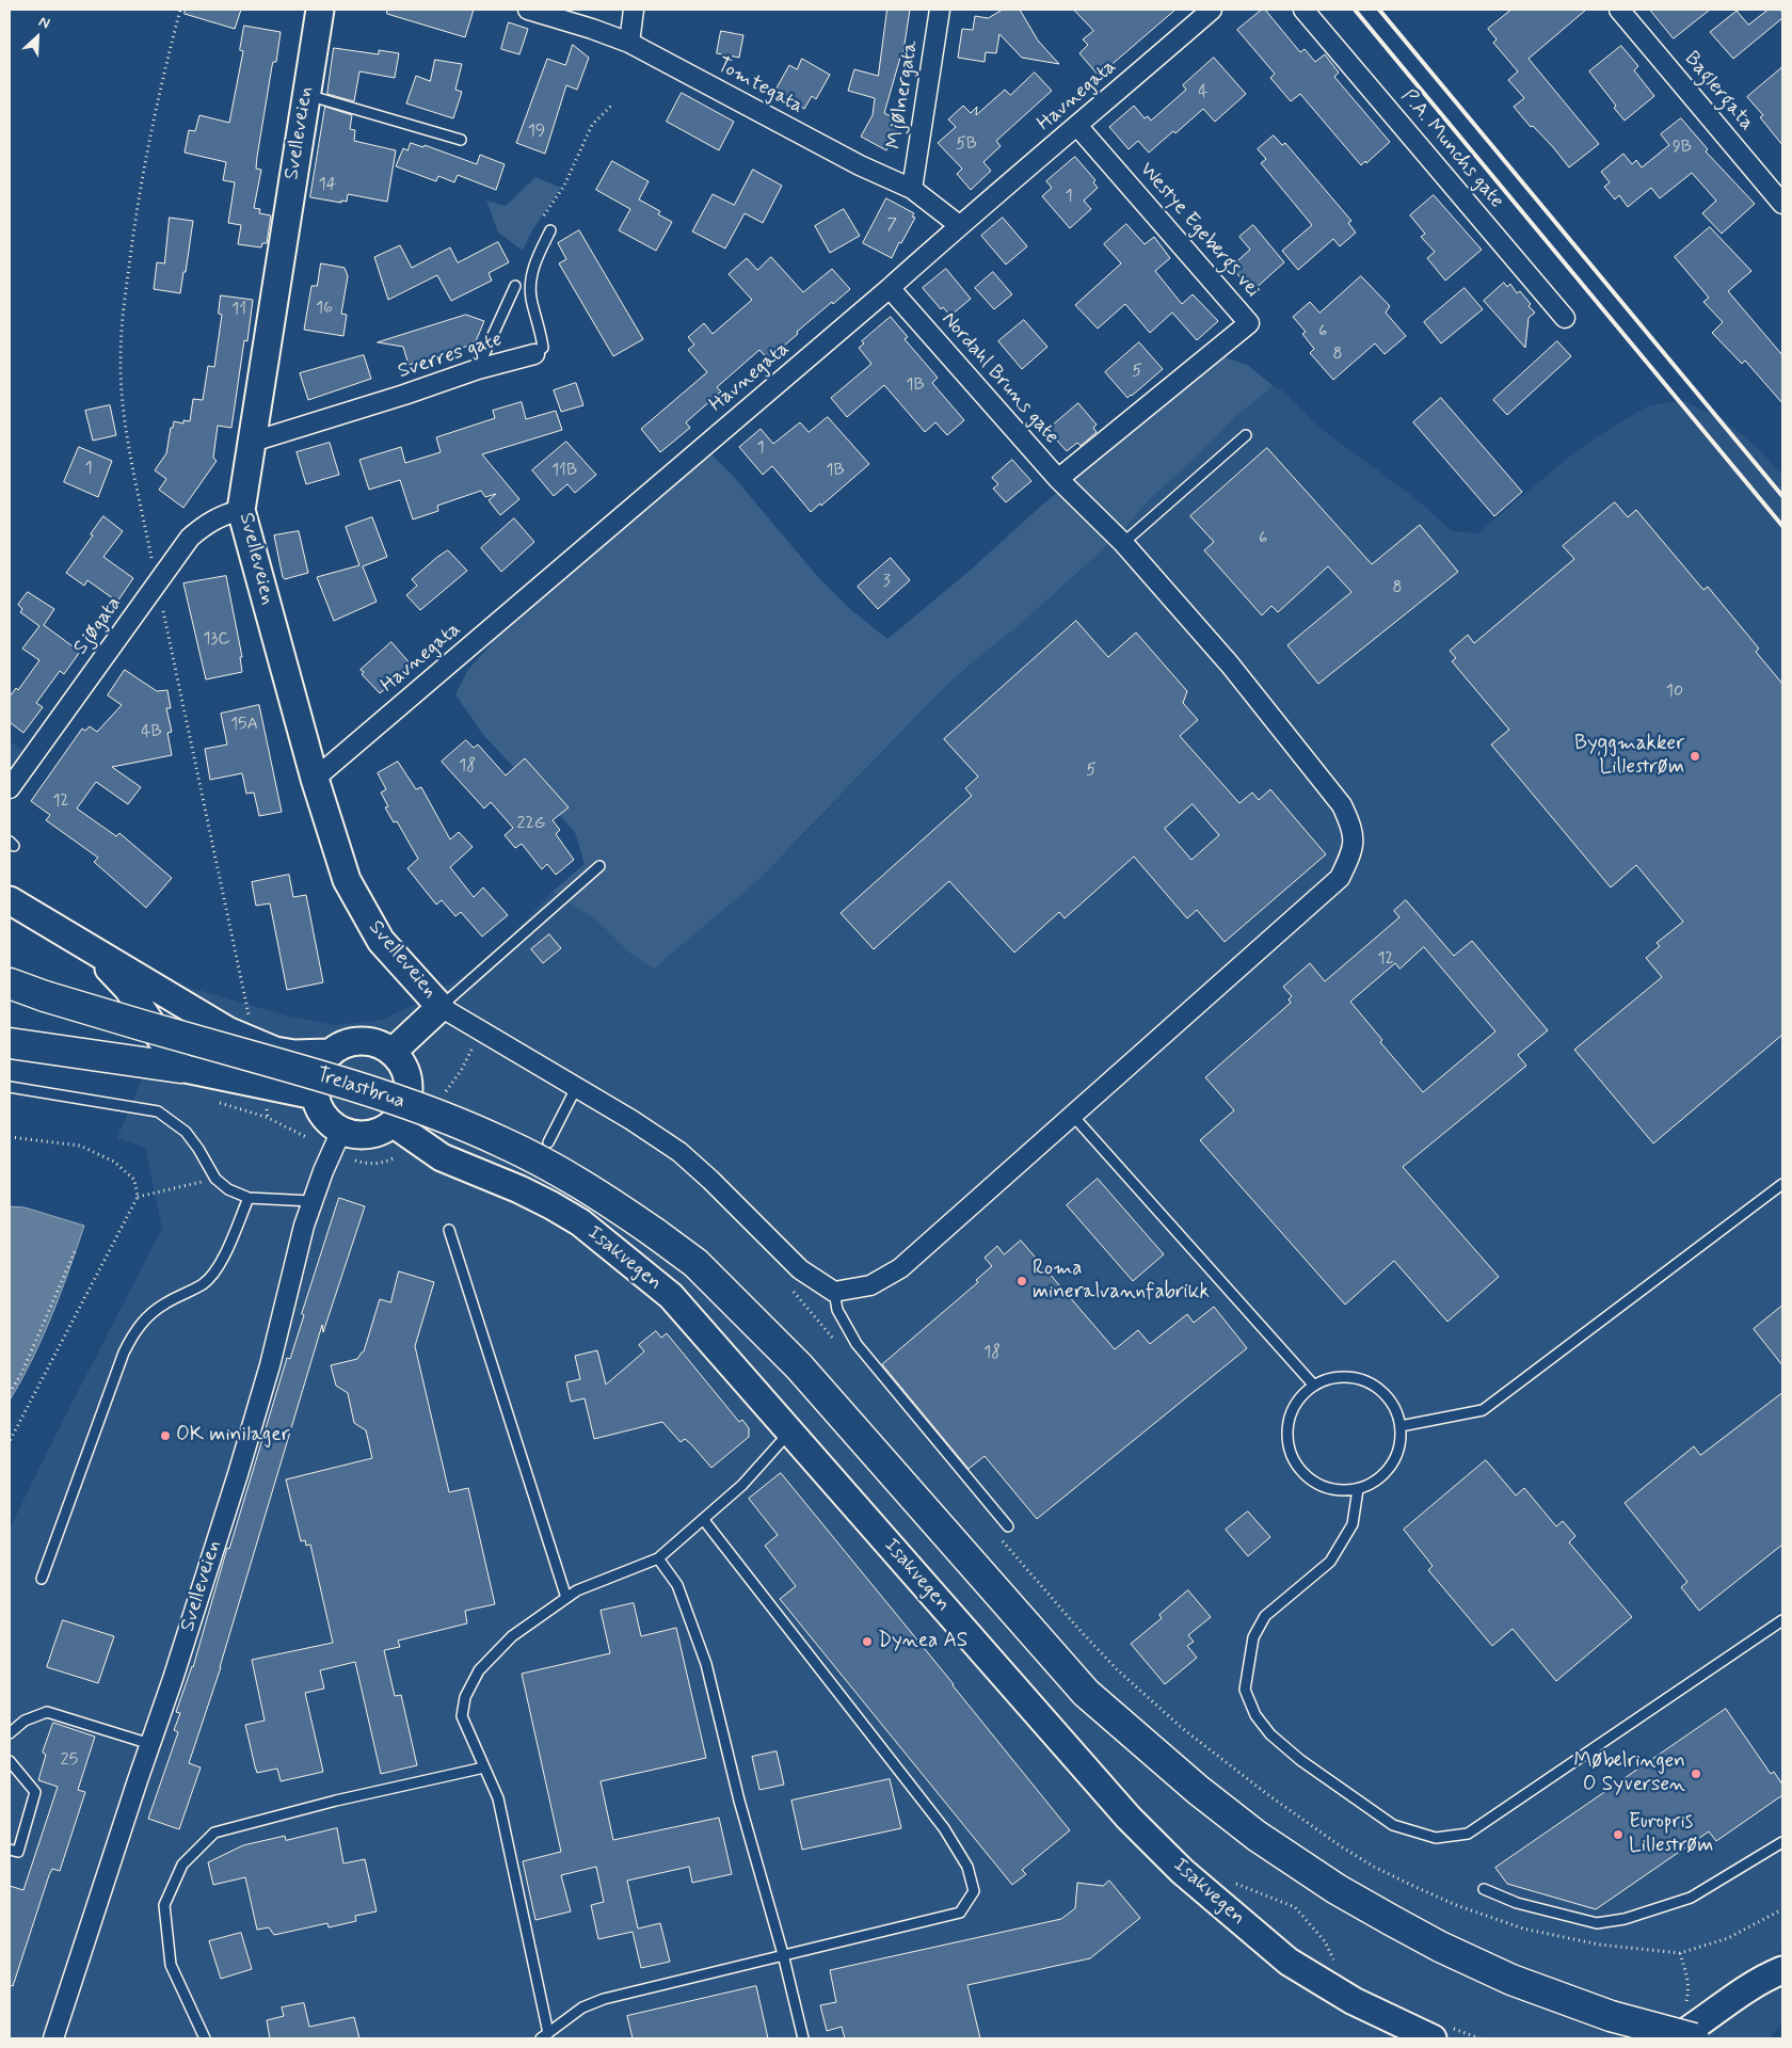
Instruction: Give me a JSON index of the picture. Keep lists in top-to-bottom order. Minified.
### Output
{"streets":{"highway":["Trelastbrua"],"street":["Tomtegata","Baglergata","Mjølnergata","Havnegata","Svelleveien","P.A. Munchs gate","Westye Egebergs vei","Sverres gate","Nordahl Bruns gate","Sjøgata","Isakvegen"]},"crossings":[["Tomtegata","Mjølnergata"],["Tomtegata","Havnegata"],["Havnegata","Svelleveien"],["Havnegata","Westye Egebergs vei"],["Havnegata","Nordahl Bruns gate"],["Svelleveien","Sverres gate"],["Svelleveien","Sjøgata"],["Svelleveien","Isakvegen"],["Westye Egebergs vei","Nordahl Bruns gate"]],"places":["Byggmakker Lillestrøm","Roma mineralvannfabrikk","OK minilager","Dynea AS","Møbelringen O Syversen","Europris Lillestrøm"],"house_numbers":["4","19","5B","9B","14","1","7","16","11","6","8","5","1B","1","1","11B","1B","6","3","8","13C","10","15A","4B","18","5","12","22G","12","18","25"],"north":"top right"}
